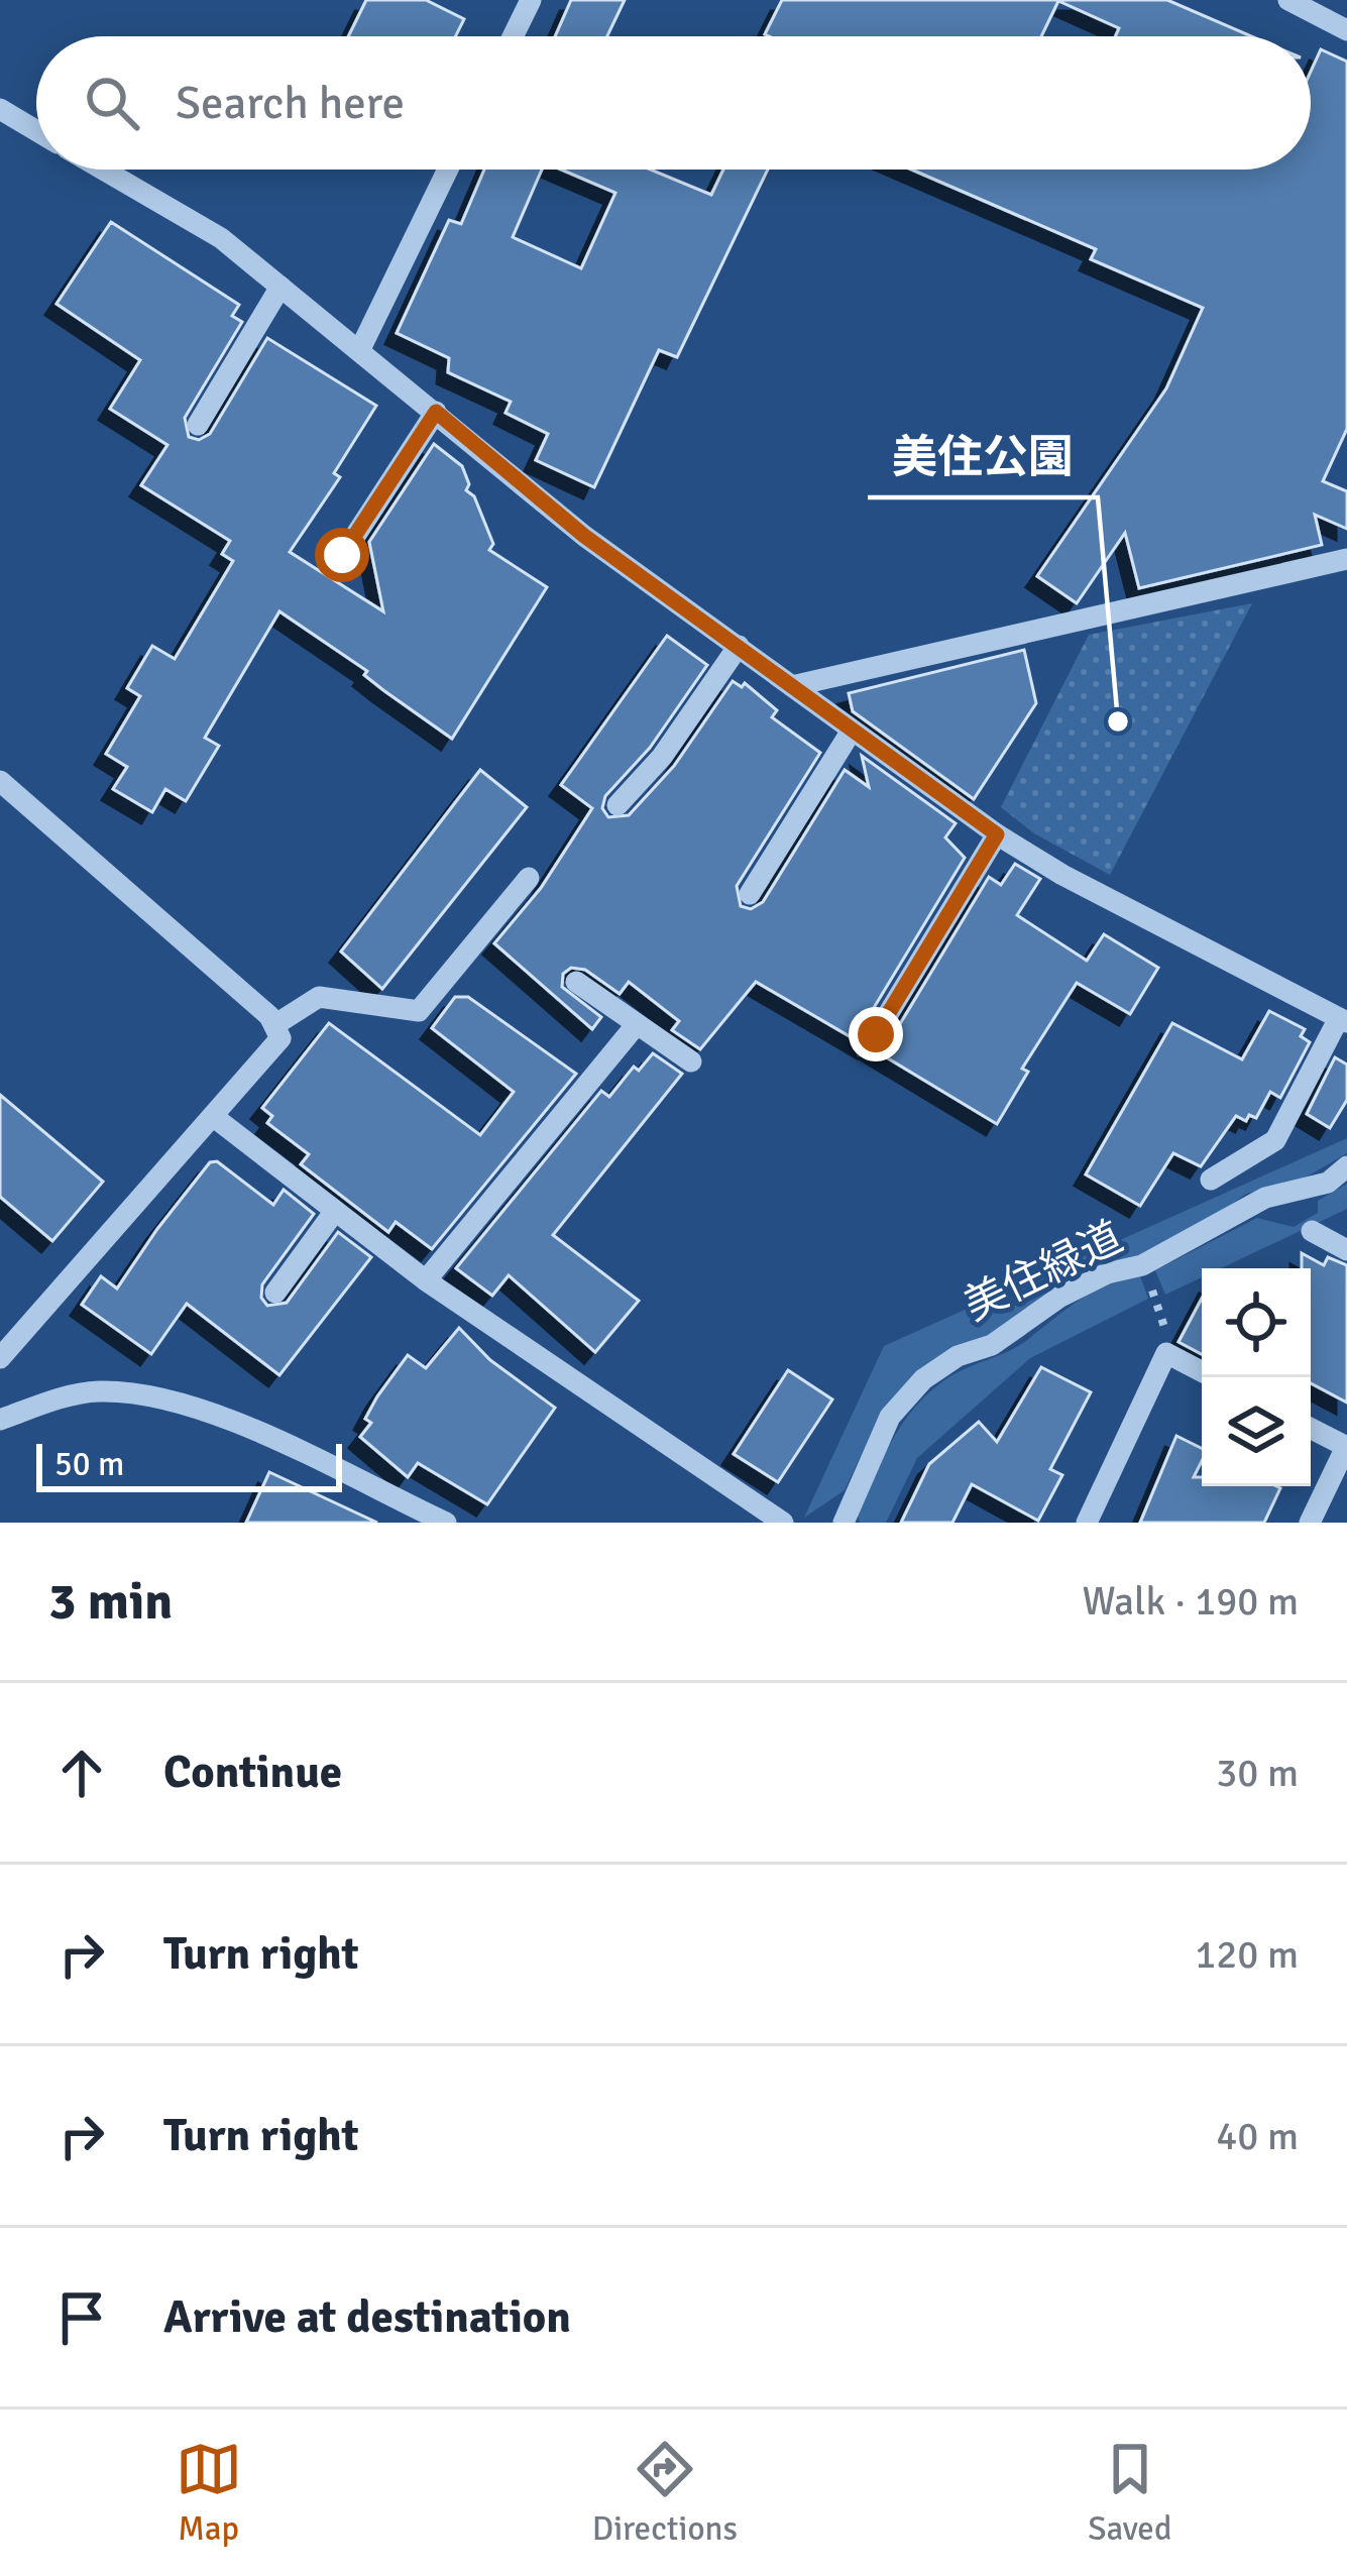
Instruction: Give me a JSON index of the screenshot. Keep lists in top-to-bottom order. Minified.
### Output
{"streets":{"street":["美住緑道"]},"places":["美住公園"],"scale_bar":"50 m","page":{"search":"Search here","scale":"50 m","heading":["3 min","Walk · 190 m"],"list":[["Continue","30 m"],["Turn right","120 m"],["Turn right","40 m"],"Arrive at destination"],"nav":["Map","Directions","Saved"]}}
